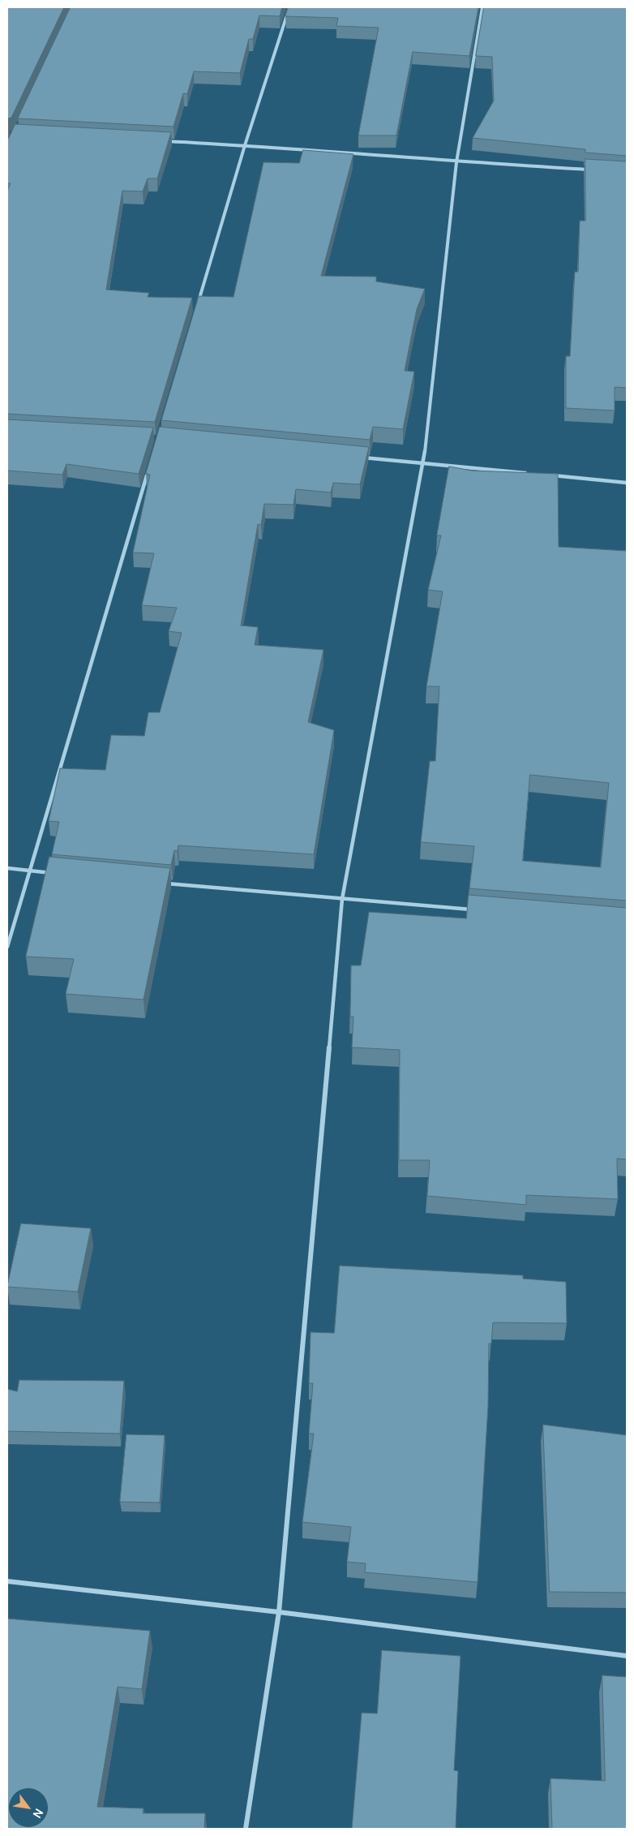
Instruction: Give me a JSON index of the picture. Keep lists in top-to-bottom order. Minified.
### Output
{"north":"bottom right"}
